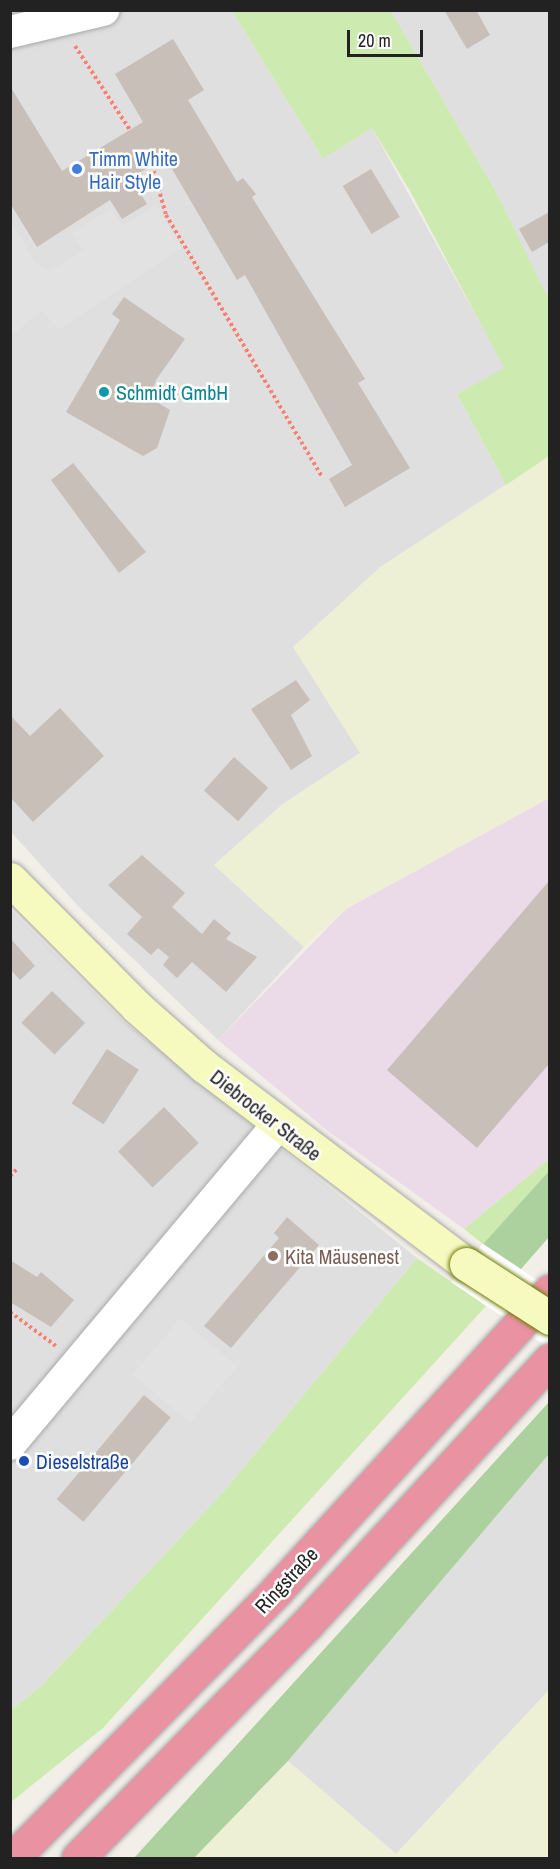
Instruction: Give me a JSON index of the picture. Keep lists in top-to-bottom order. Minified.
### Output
{"streets":{"highway":["Ringstraße"],"main road":["Diebrocker Straße"]},"places":["Timm White Hair Style","Schmidt GmbH","Kita Mäusenest","Dieselstraße"],"scale_bar":"20 m"}
